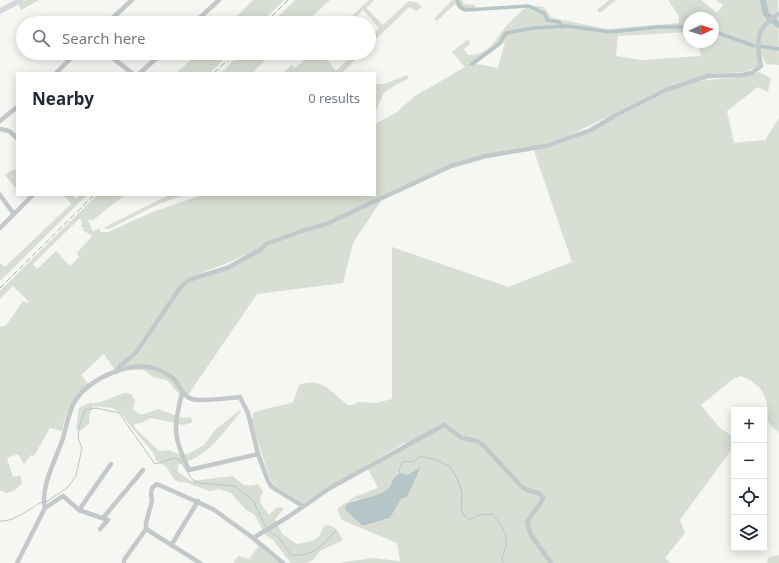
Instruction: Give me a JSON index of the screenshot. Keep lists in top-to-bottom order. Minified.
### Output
{"north":"right","page":{"search":"Search here","heading":["Nearby","0 results"],"map_buttons":["+","−"]}}
